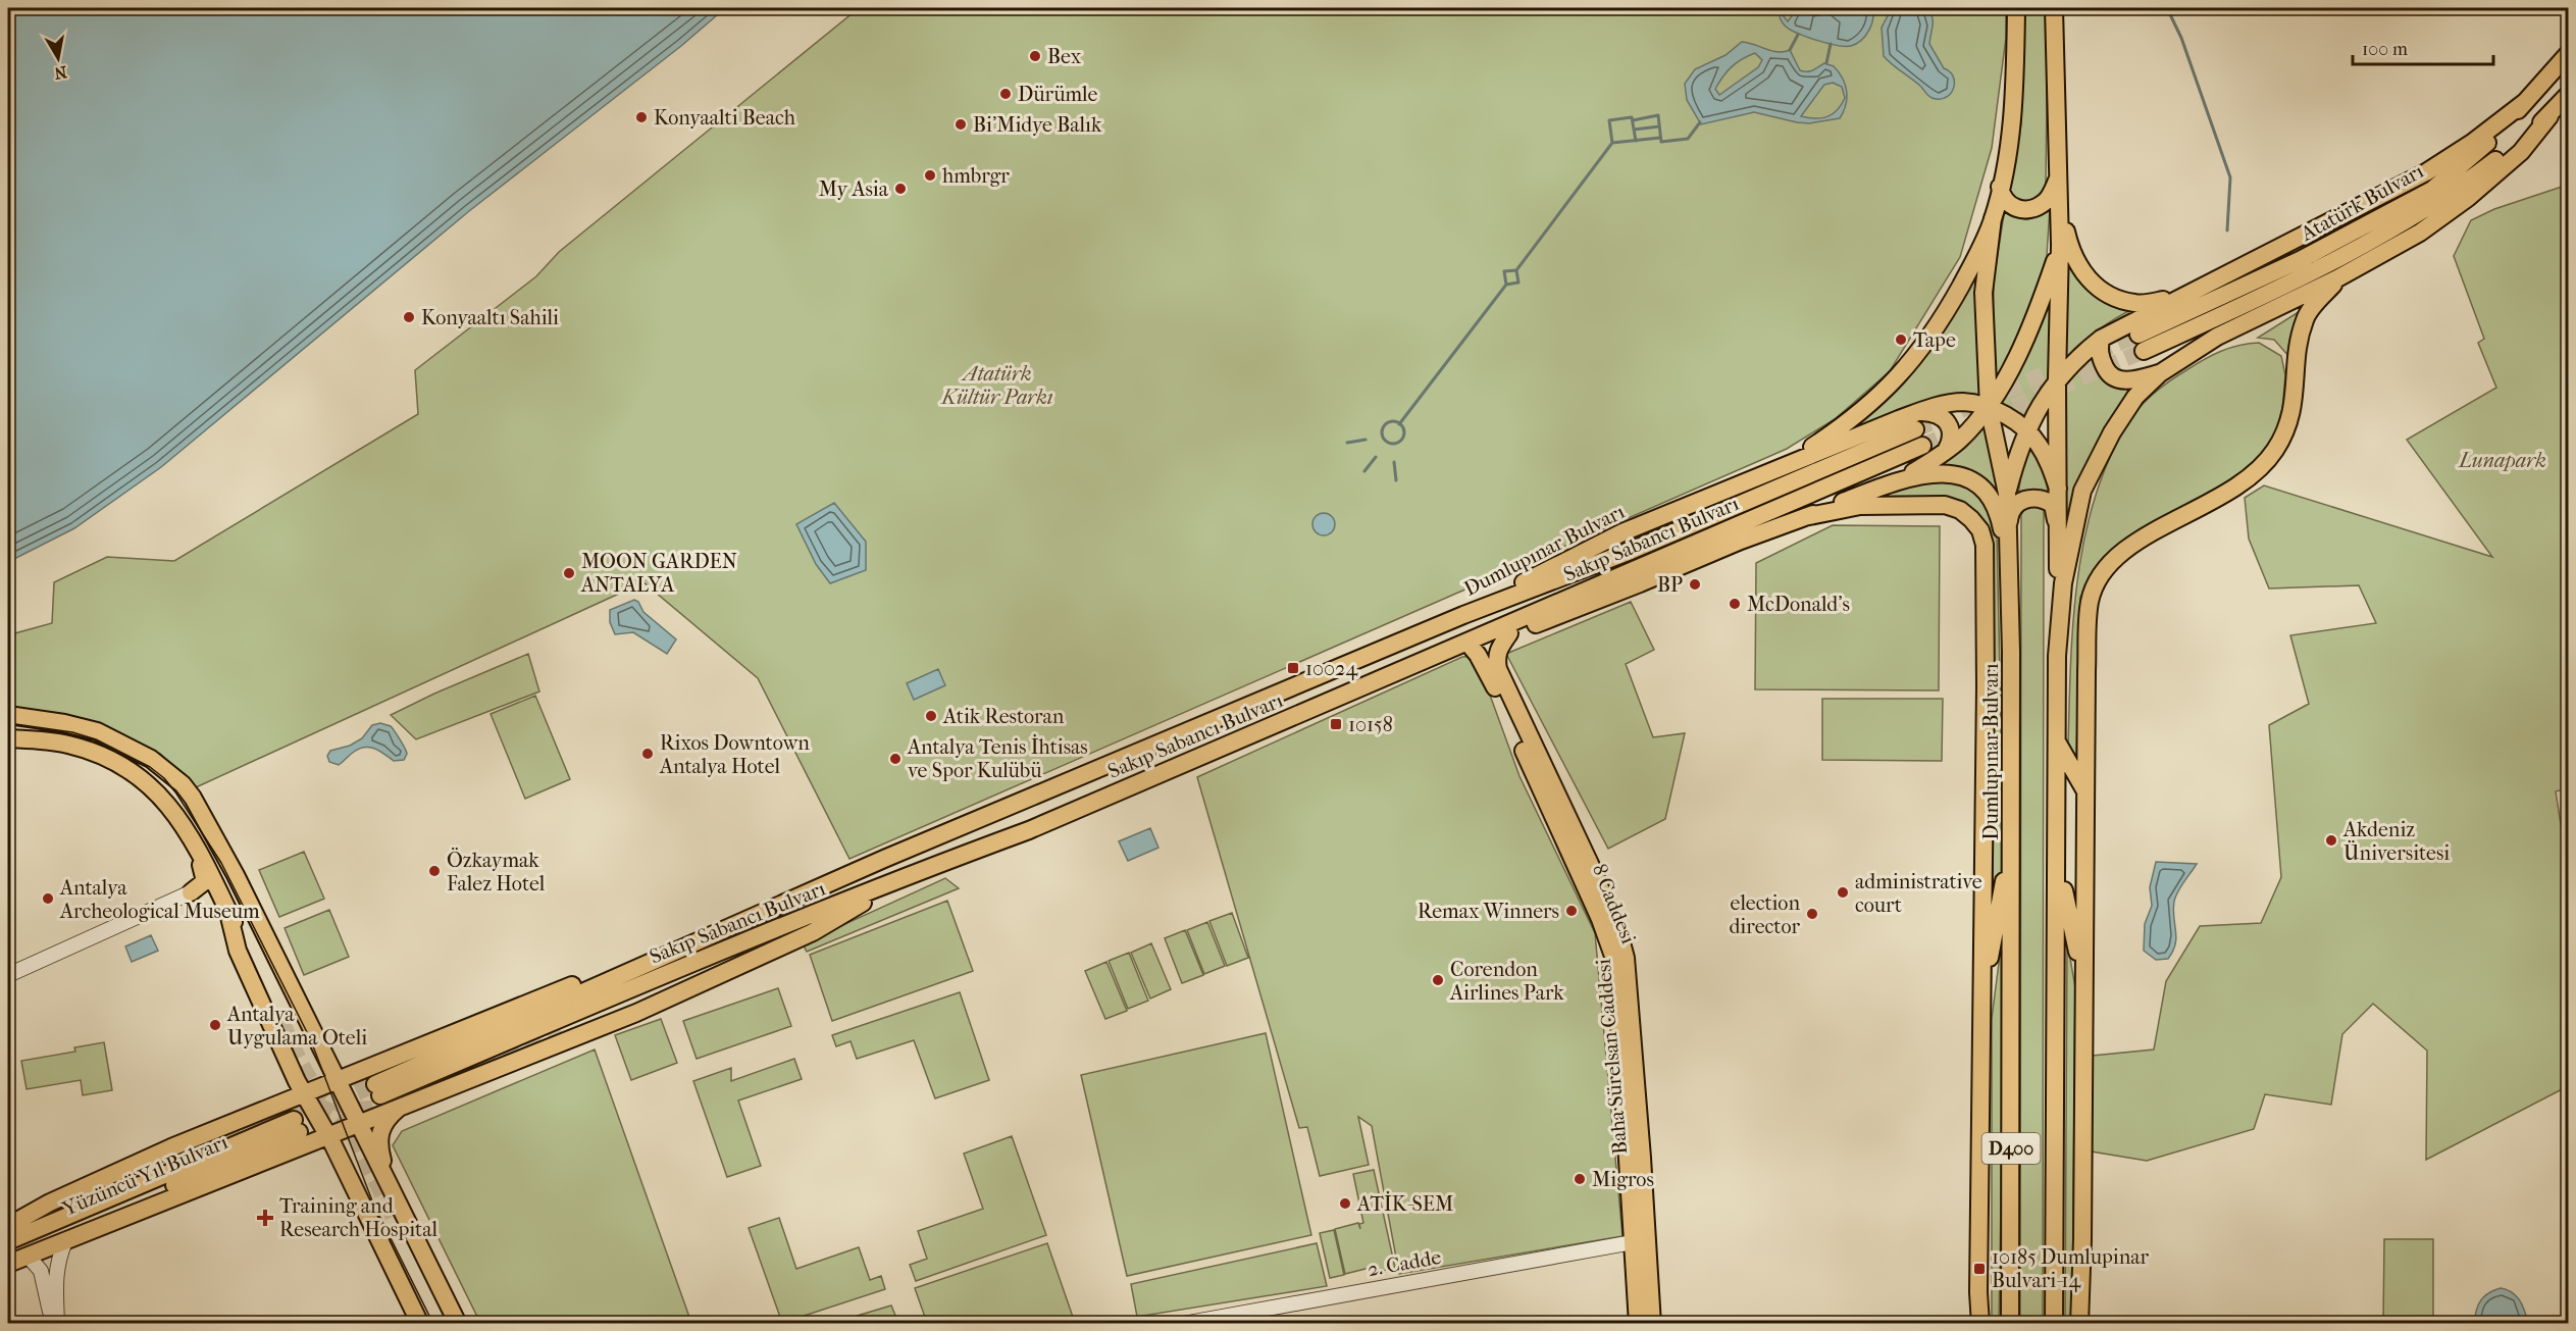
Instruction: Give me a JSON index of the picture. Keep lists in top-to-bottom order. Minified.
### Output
{"streets":{"main road":["Atatürk Bulvarı","Sakıp Sabancı Bulvarı","Dumlupınar Bulvarı","8 Caddesi","Baha Sürelsan Caddesi","D400","Yüzüncü Yıl Bulvarı"],"street":["2. Cadde"]},"crossings":[["Sakıp Sabancı Bulvarı","Dumlupınar Bulvarı"],["Sakıp Sabancı Bulvarı","8 Caddesi"],["8 Caddesi","2. Cadde"]],"parks":["Atatürk Kültür Parkı","Lunapark"],"places":{"other":["Bex","Dürümle","Konyaalti Beach","Bi’Midye Balık","hmbrgr","My Asia","Konyaaltı Sahili","Tape","MOON GARDEN ANTALYA","BP","McDonald's","Atik Restoran","Rixos Downtown Antalya Hotel","Antalya Tenis İhtisas ve Spor Kulübü","Akdeniz Üniversitesi","Özkaymak Falez Hotel","administrative court","Antalya Archeological Museum","Remax Winners","election director","Corendon Airlines Park","Antalya Uygulama Oteli","Migros","ATİK-SEM"],"transit":["10024","10158","10185 Dumlupinar Bulvari-14"],"health":["Training and Research Hospital"]},"scale_bar":"100 m","north":"bottom"}
